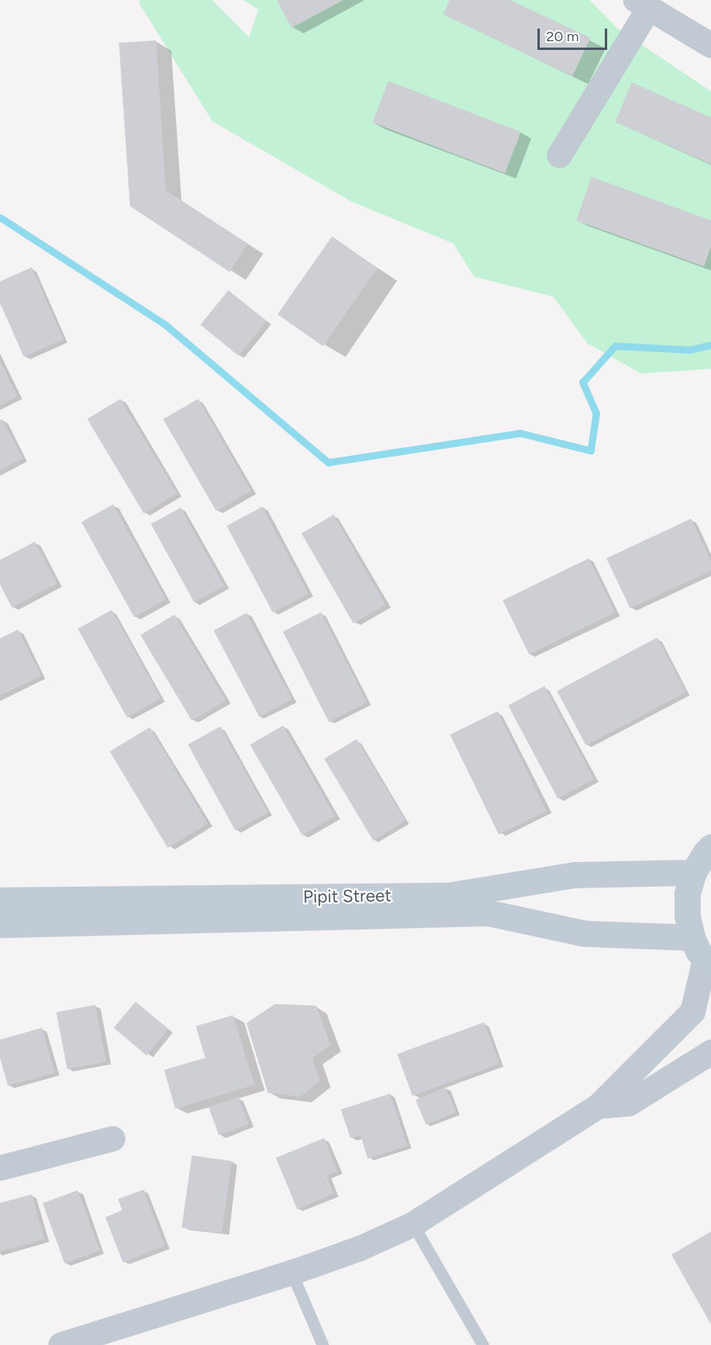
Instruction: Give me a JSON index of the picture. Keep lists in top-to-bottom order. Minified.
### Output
{"streets":{"main road":["Pipit Street"]},"scale_bar":"20 m"}
